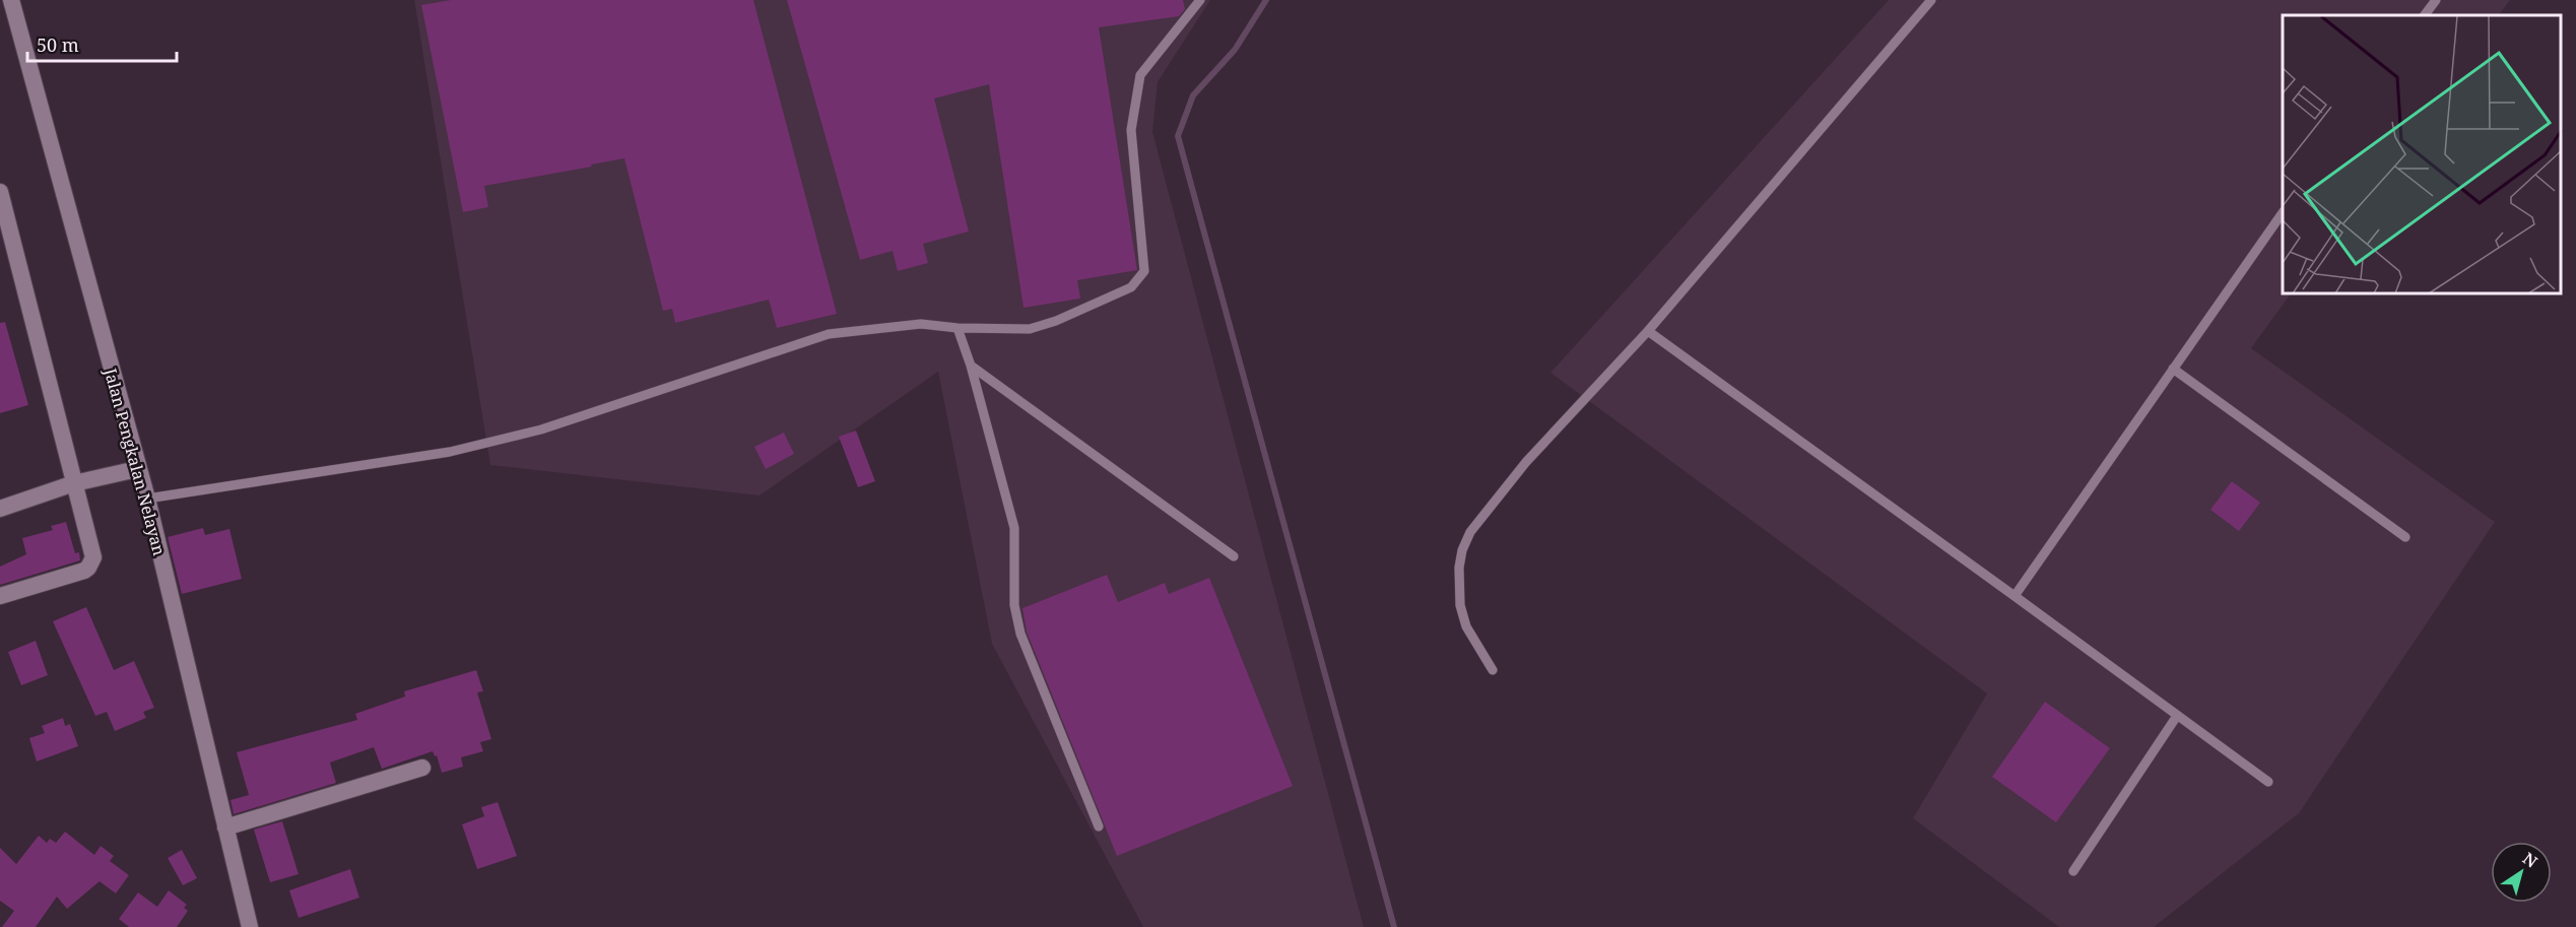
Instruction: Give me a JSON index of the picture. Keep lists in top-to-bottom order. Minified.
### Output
{"streets":{"street":["Jalan Pengkalan Nelayan"]},"scale_bar":"50 m","north":"top right"}
